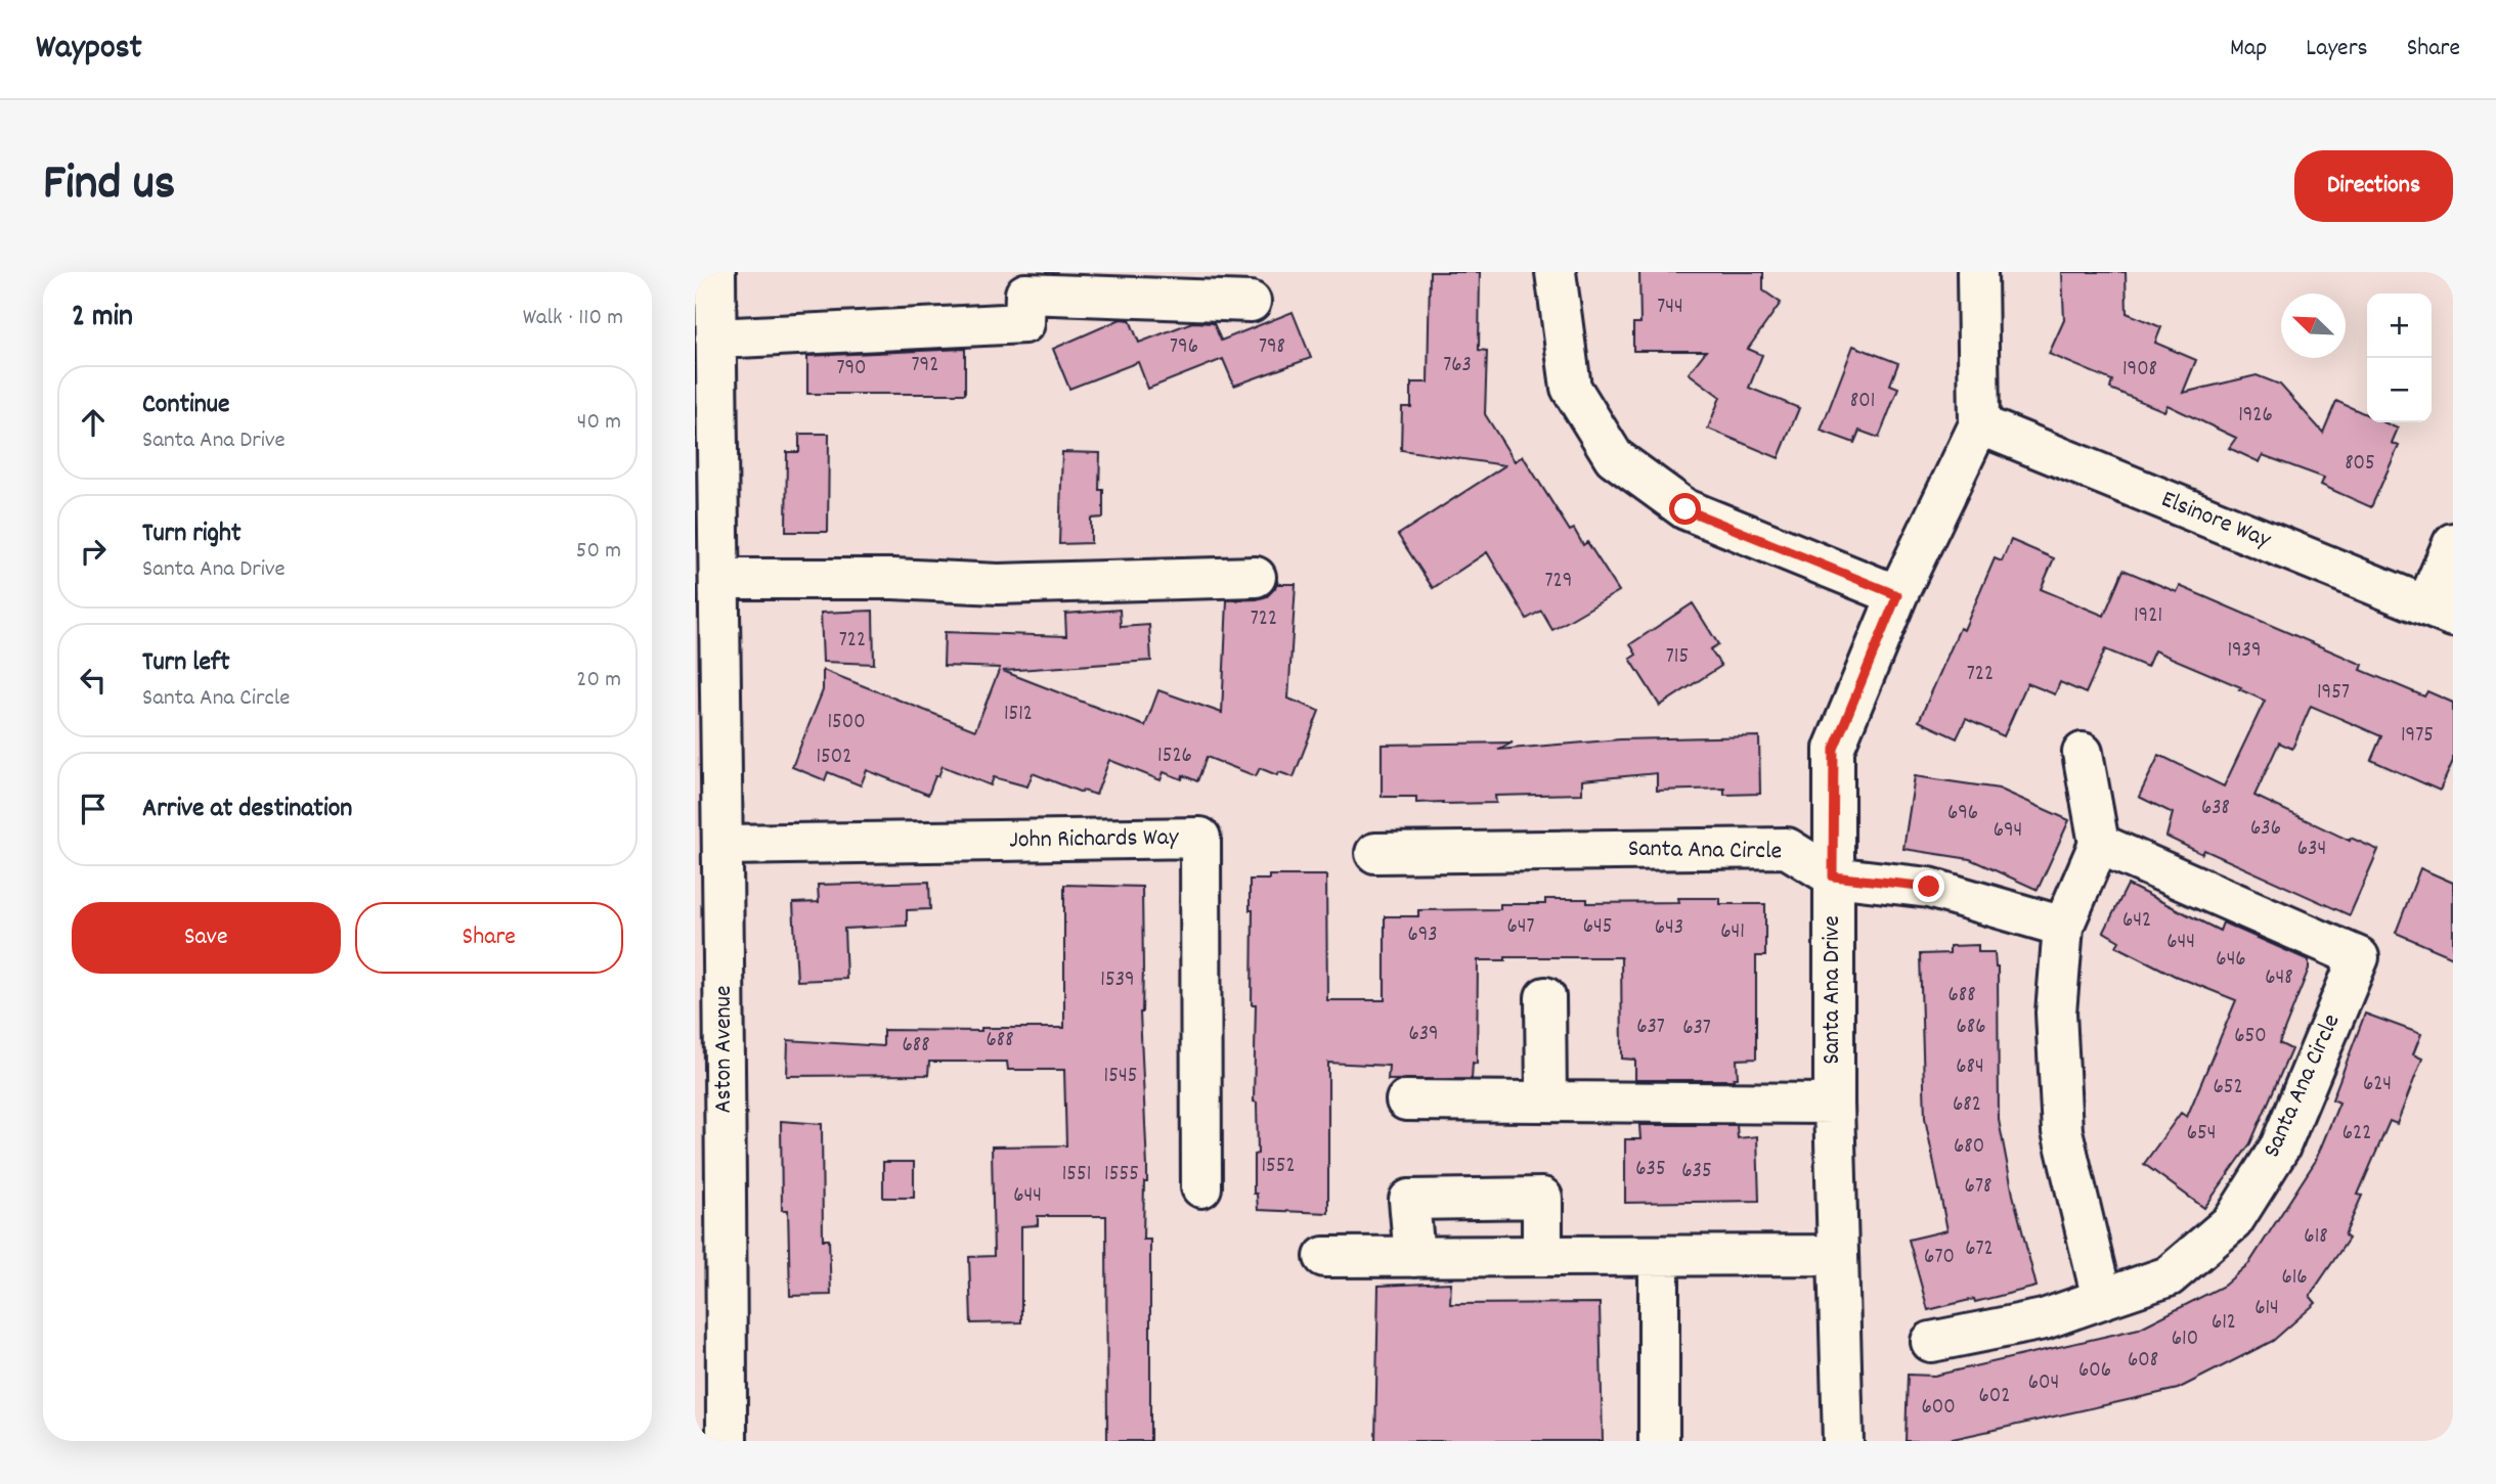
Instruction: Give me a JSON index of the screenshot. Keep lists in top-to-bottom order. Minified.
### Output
{"streets":{"street":["Elsinore Way","John Richards Way","Santa Ana Circle","Santa Ana Drive","Aston Avenue"]},"crossings":[["Elsinore Way","Santa Ana Drive"],["John Richards Way","Aston Avenue"],["Santa Ana Circle","Santa Ana Drive"]],"house_numbers":["744","796","798","792","763","790","1908","801","1926","805","729","1921","722","722","1939","715","722","1957","1512","1500","1975","1526","1502","638","696","636","694","634","642","647","645","643","641","693","644","646","648","1539","688","637","686","637","639","650","688","688","684","1545","624","652","682","654","622","680","1552","635","635","1551","1555","678","644","618","672","670","616","614","612","610","608","606","604","602","600"],"north":"top left","page":{"header":"Waypost","nav":["Map","Layers","Share"],"title":"Find us","buttons":["Directions",["Save","Share"]],"heading":["2 min","Walk · 110 m"],"map_buttons":["+","−"],"list":[["Continue","Santa Ana Drive","40 m"],["Turn right","Santa Ana Drive","50 m"],["Turn left","Santa Ana Circle","20 m"],"Arrive at destination"]}}
